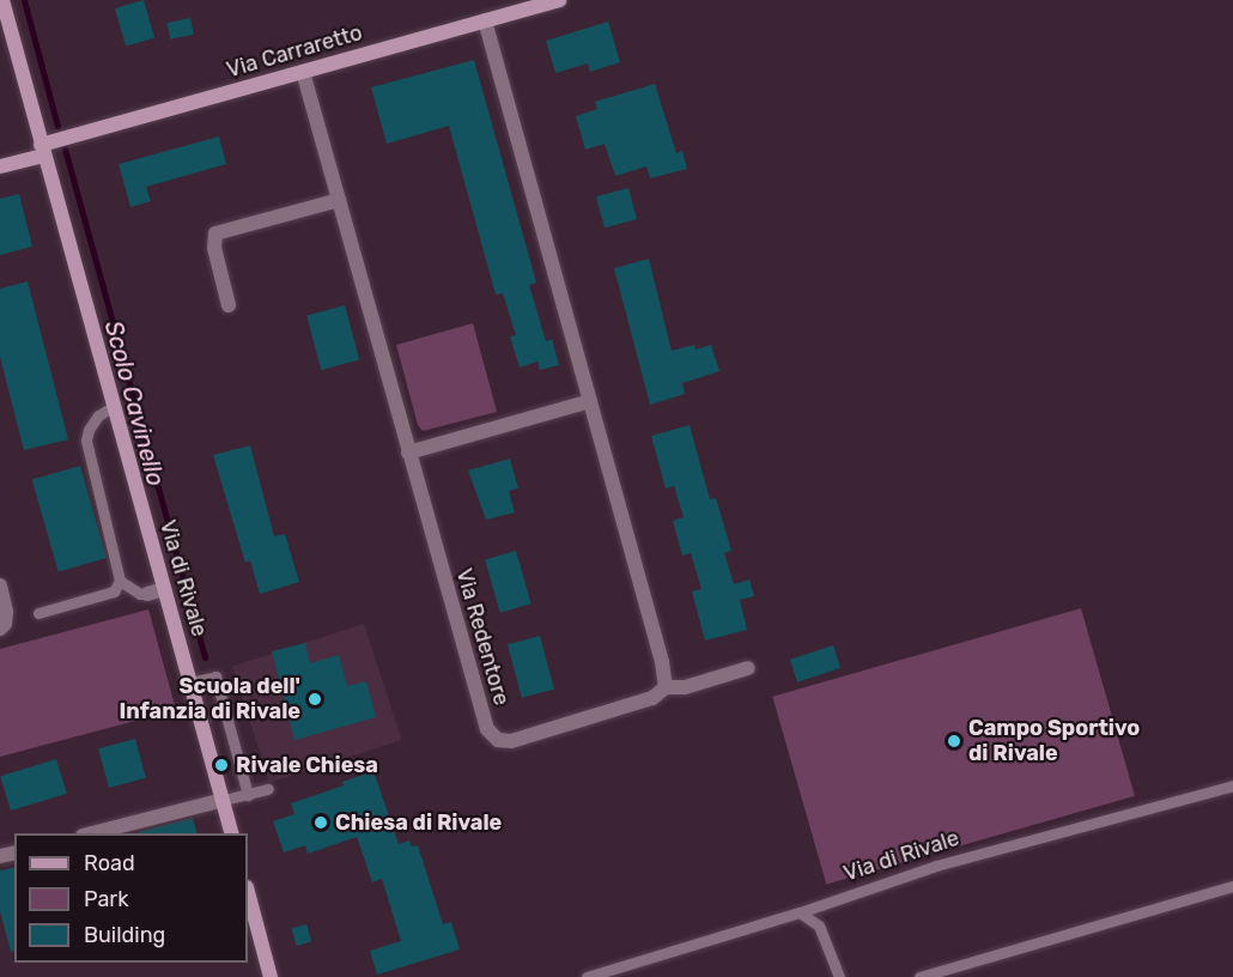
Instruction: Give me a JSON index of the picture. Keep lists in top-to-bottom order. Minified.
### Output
{"streets":{"street":["Via Carraretto","Via di Rivale","Via Redentore"]},"crossings":[["Via Carraretto","Via di Rivale"],["Via Carraretto","Via Redentore"]],"water":["Scolo Cavinello"],"places":["Scuola dell' Infanzia di Rivale","Campo Sportivo di Rivale","Rivale Chiesa","Chiesa di Rivale"],"legend":["Road","Park","Building"]}
